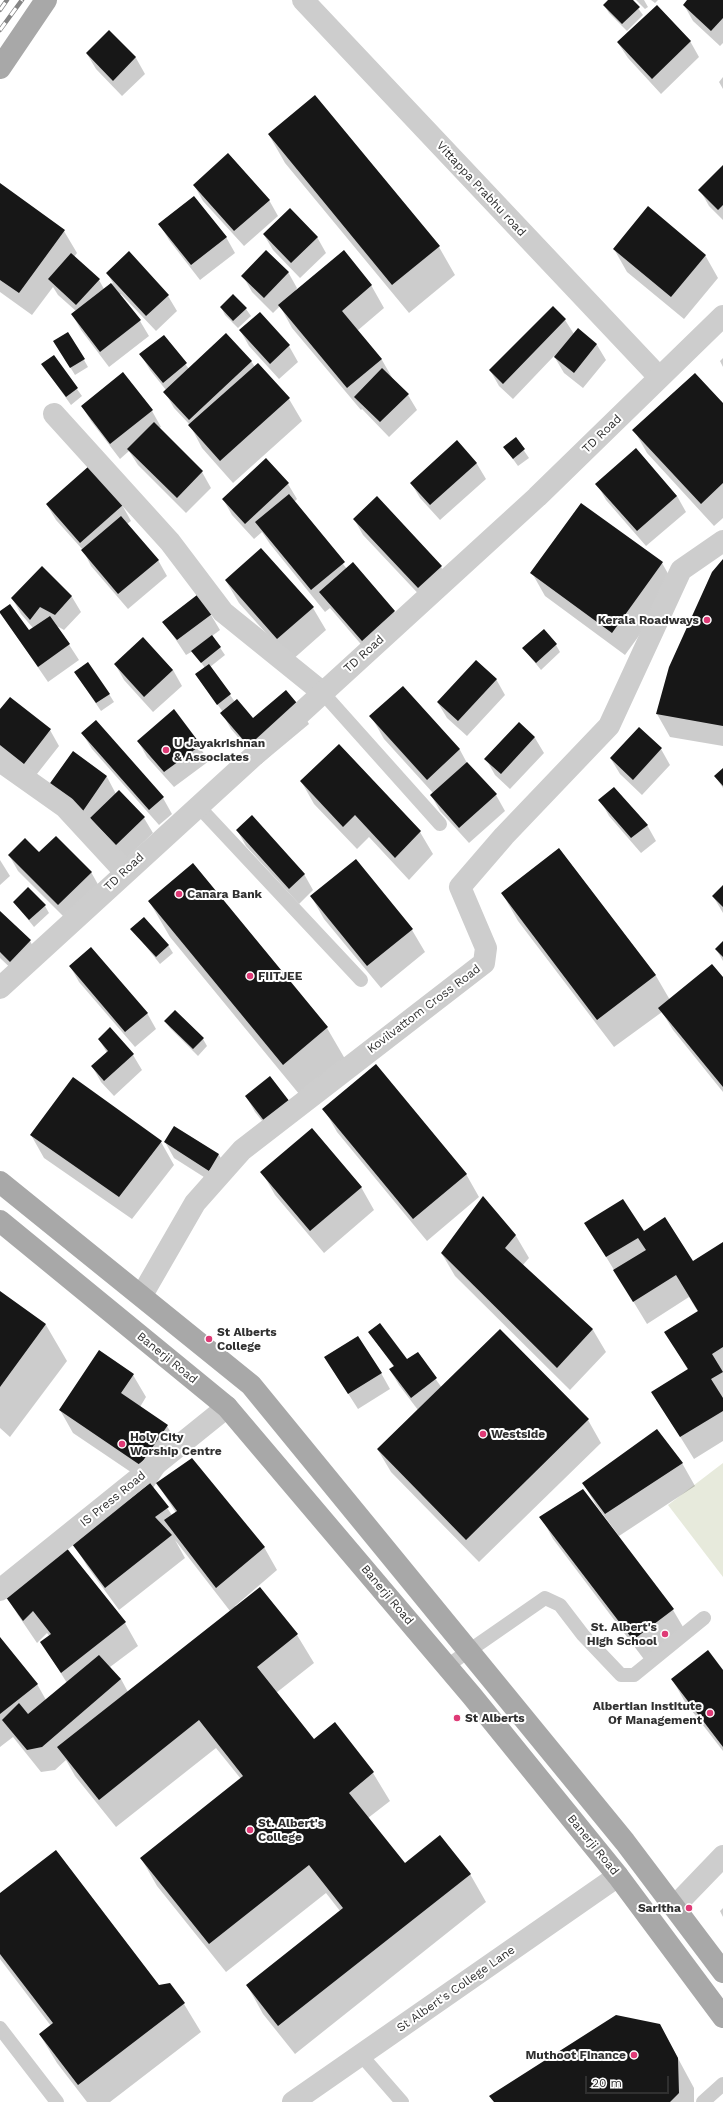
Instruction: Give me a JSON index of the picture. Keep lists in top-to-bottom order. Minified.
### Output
{"streets":{"main road":["Banerji Road"],"street":["Vittappa Prabhu road","TD Road","Kovilvattom Cross Road","IS Press Road","St Albert's College Lane"]},"crossings":[["Vittappa Prabhu road","TD Road"],["Banerji Road","IS Press Road"],["Banerji Road","St Albert's College Lane"]],"places":["Kerala Roadways","U Jayakrishnan & Associates","Canara Bank","FIITJEE","St Alberts College","Westside","Holy City Worship Centre","St. Albert's High School","Albertian Institute Of Management","St Alberts","St. Albert's College","Saritha","Muthoot Finance"],"scale_bar":"20 m"}
